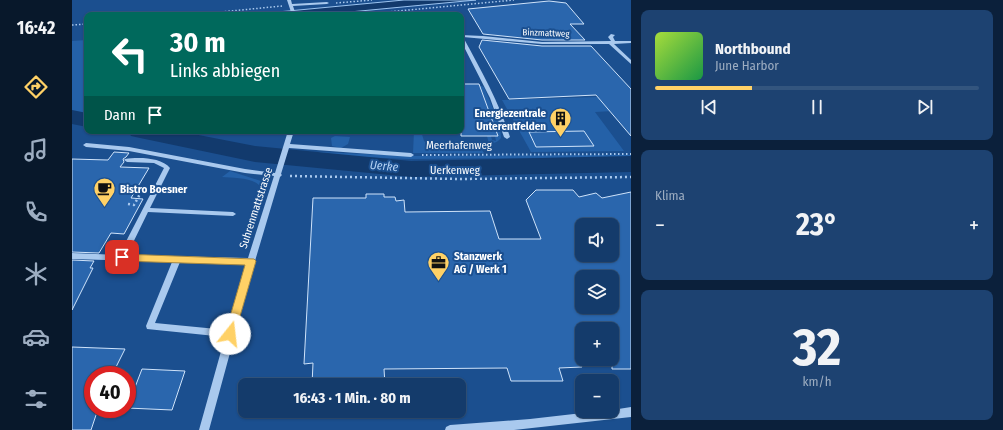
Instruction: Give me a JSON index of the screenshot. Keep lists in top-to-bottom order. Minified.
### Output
{"streets":{"street":["Binzmattweg","Meerhafenweg","Suhrenmattstrasse"],"path":["Uerkenweg"]},"crossings":[["Meerhafenweg","Suhrenmattstrasse"],["Uerkenweg","Suhrenmattstrasse"]],"water":["Uerke"],"places":{"building":["Energiezentrale Unterentfelden"],"cafe":["Bistro Boesner"],"office":["Stanzwerk AG / Werk 1"]},"page":{"tabs":"16:42","turn":["30 m","Links abbiegen"],"song":["Northbound","June Harbor"],"then":"Dann","tile":["Klima",["32","km/h"]],"heat":["−","23°","+"],"map_buttons":["+","−"],"limit":"40","trip":"16:43 · 1 Min. · 80 m"}}
